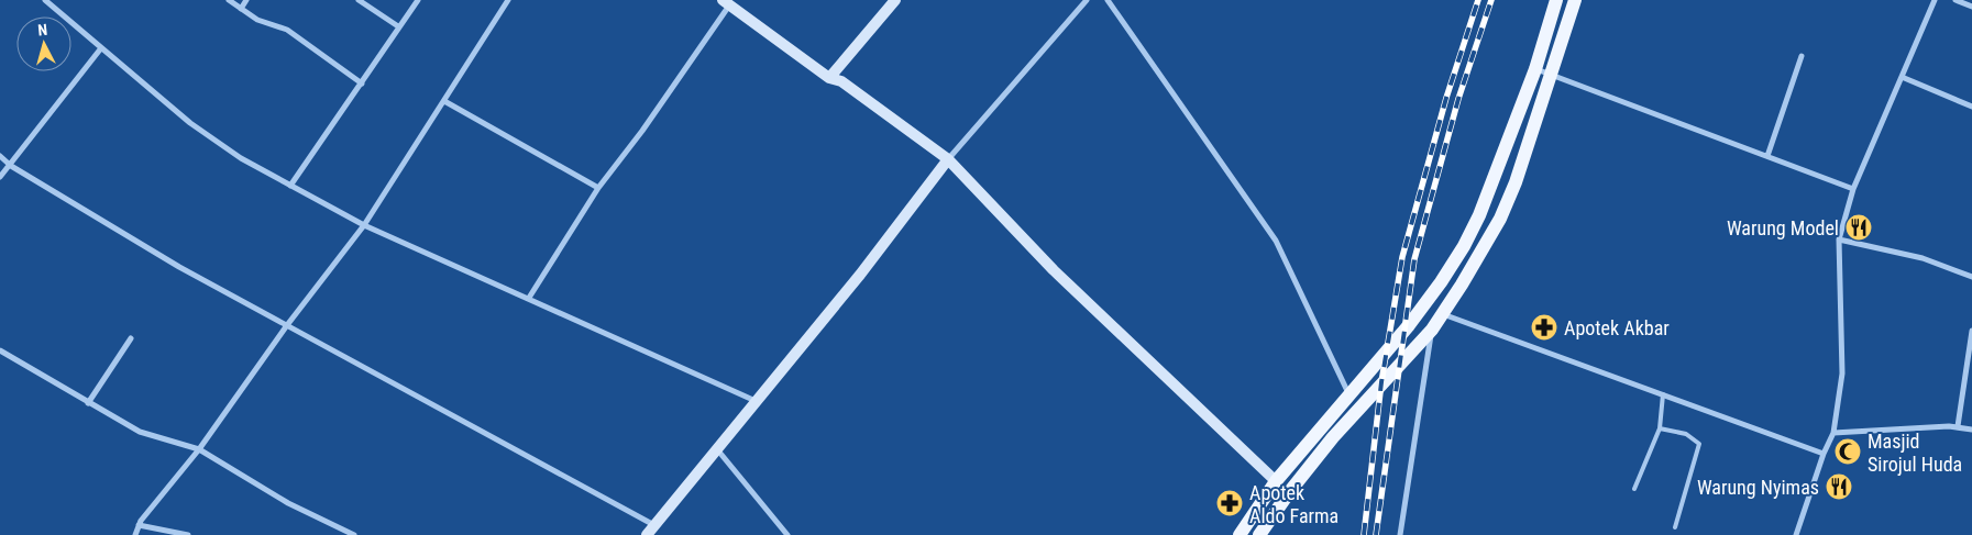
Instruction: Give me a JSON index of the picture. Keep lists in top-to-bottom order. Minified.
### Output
{"places":{"restaurant":["Warung Model","Warung Nyimas"],"pharmacy":["Apotek Akbar","Apotek Aldo Farma"],"mosque":["Masjid Sirojul Huda"]},"north":"top"}
